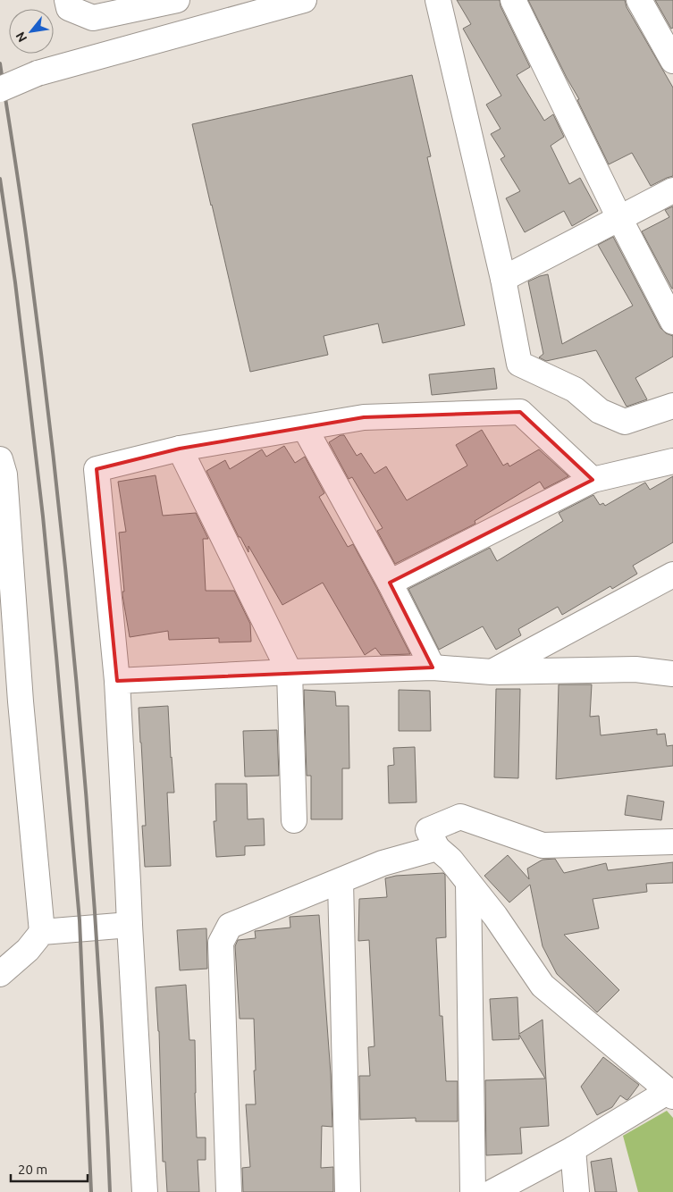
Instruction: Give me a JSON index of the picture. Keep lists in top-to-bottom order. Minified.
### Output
{"scale_bar":"20 m","north":"bottom left"}
